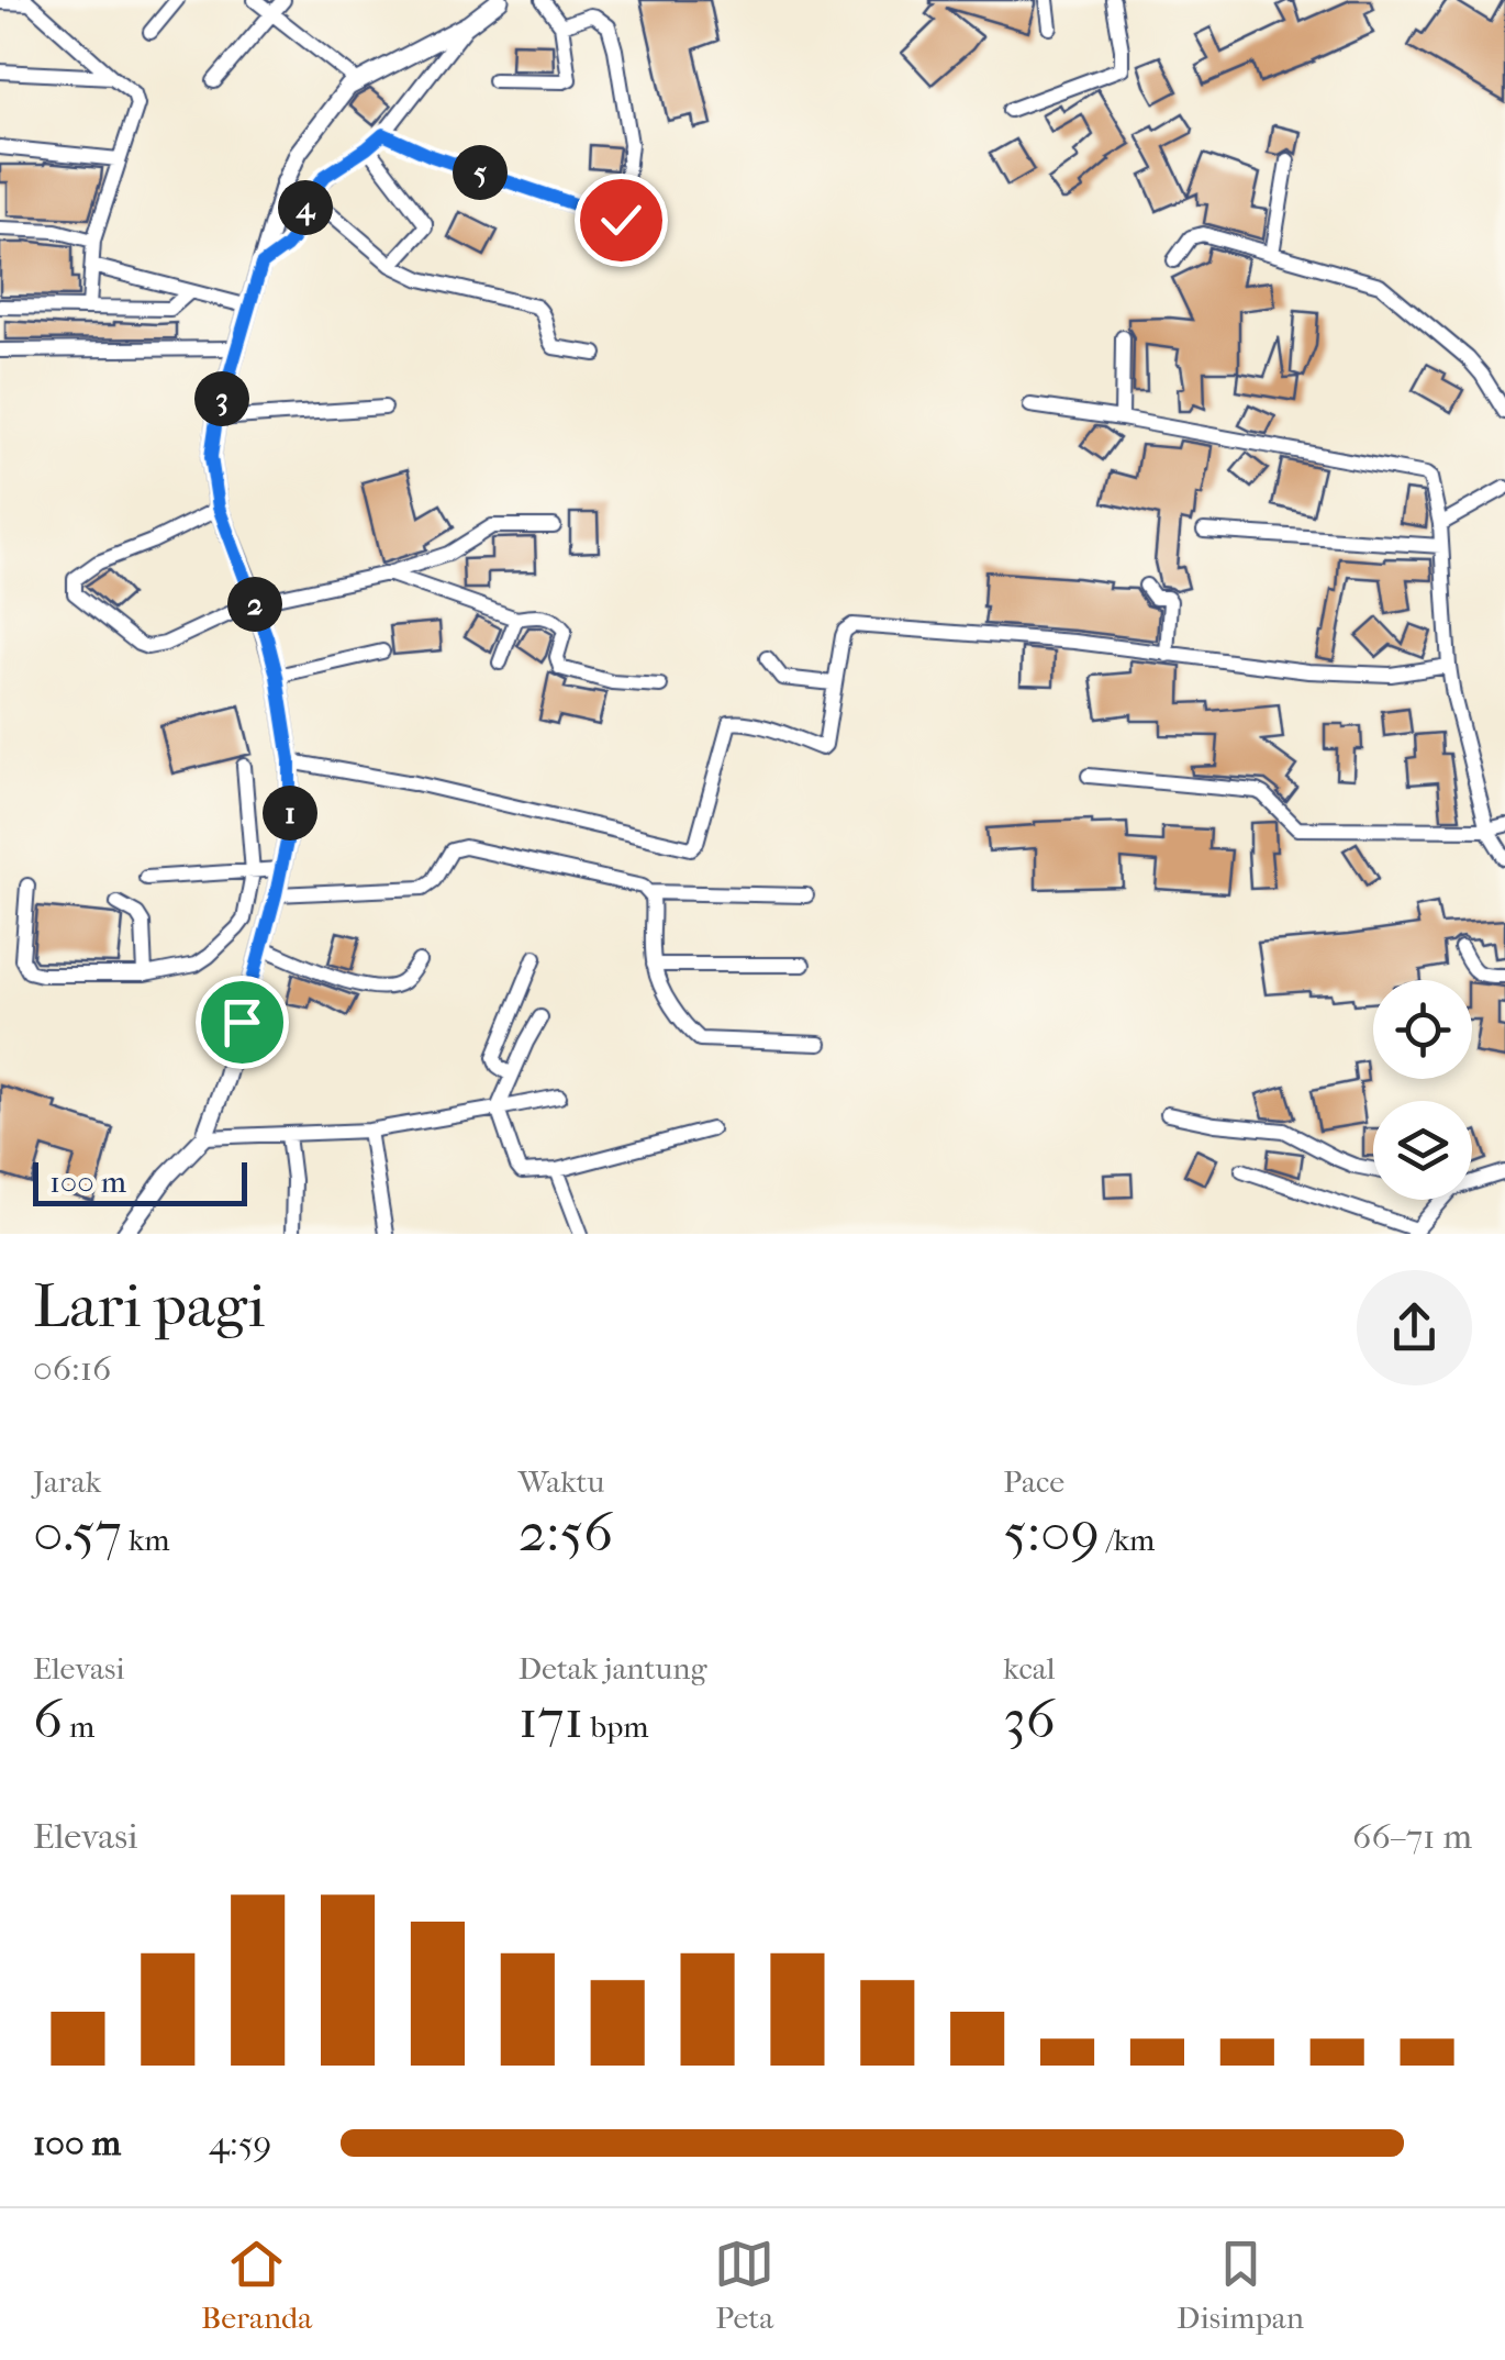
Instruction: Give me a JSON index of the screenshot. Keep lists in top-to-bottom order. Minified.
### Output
{"scale_bar":"100 m","page":{"pins":["5","4","3","2","1"],"scale":"100 m","heading":["Lari pagi","06:16"],"stats":[["Jarak","0.57 km"],["Waktu","2:56"],["Pace","5:09 /km"],["Elevasi","6 m"],["Detak jantung","171 bpm"],["kcal","36"]],"chart":["Elevasi","66–71 m"],"list":[{"name":"100 m","note":"4:59"}],"tabs":["Beranda","Peta","Disimpan"]}}
